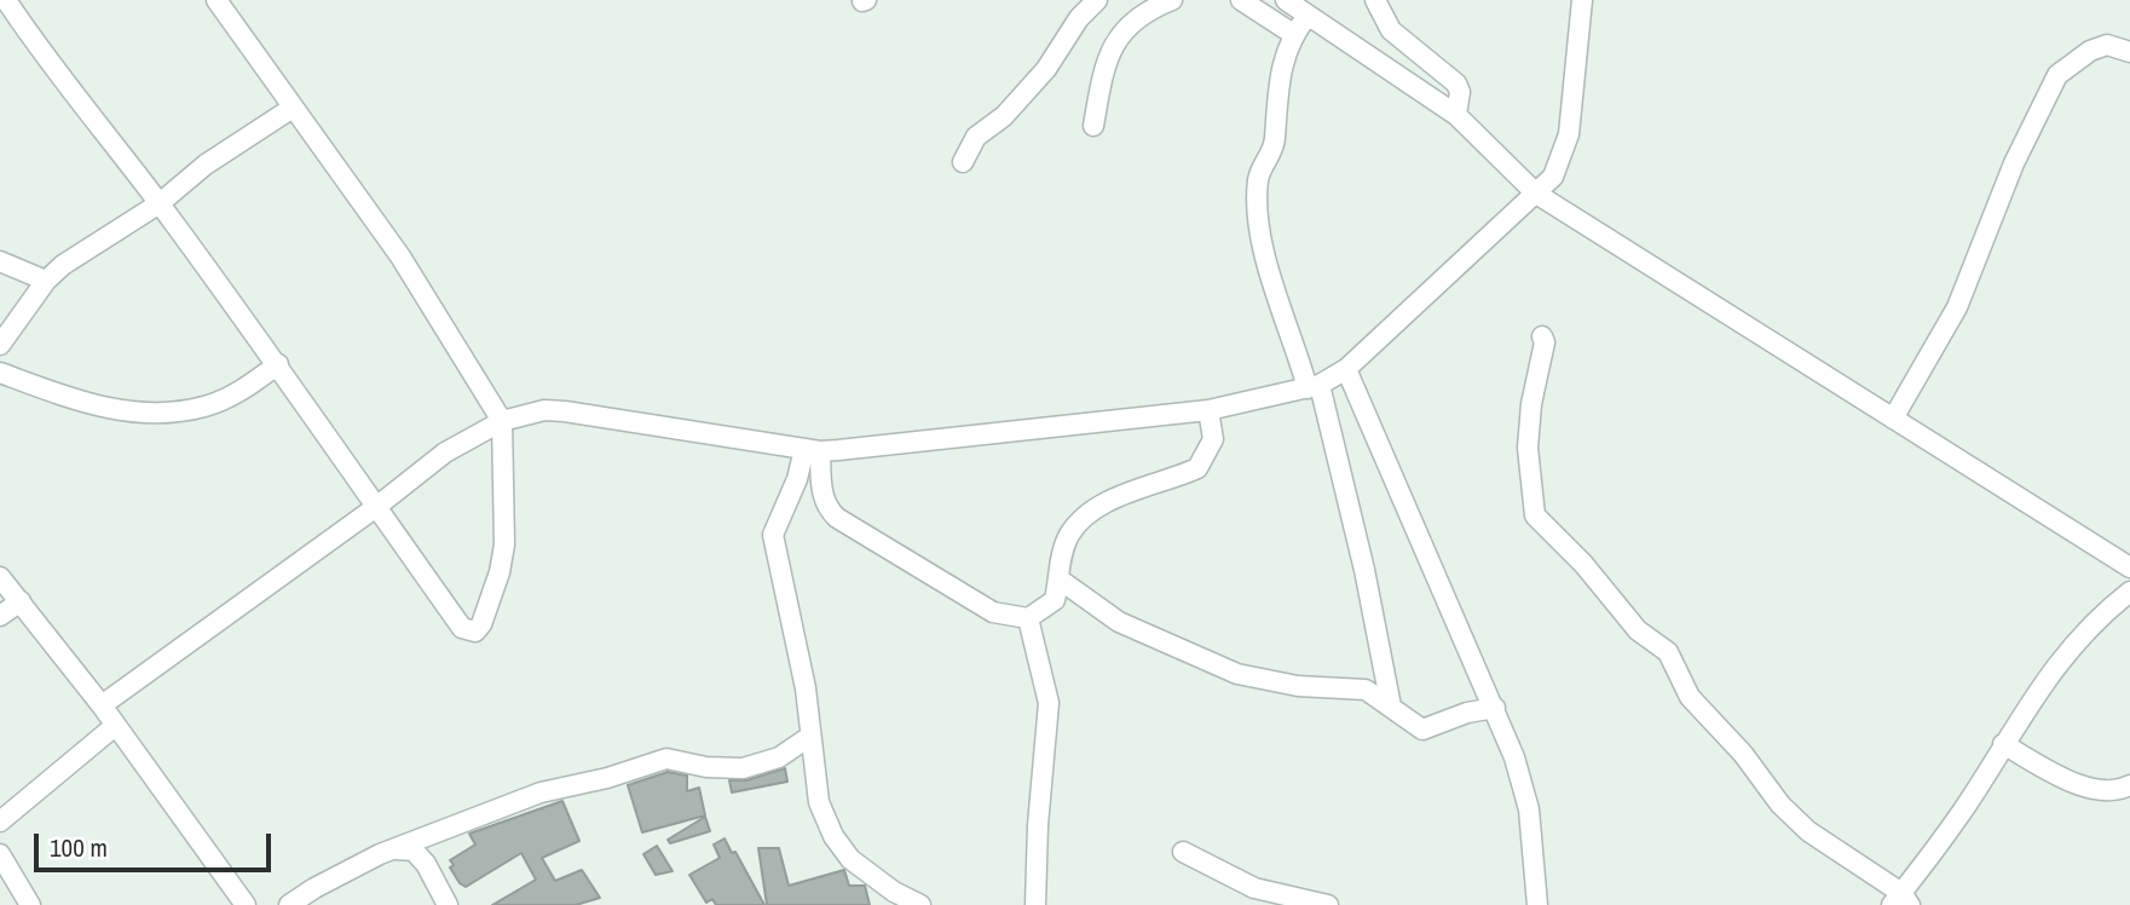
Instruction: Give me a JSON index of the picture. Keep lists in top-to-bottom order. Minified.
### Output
{"scale_bar":"100 m"}
